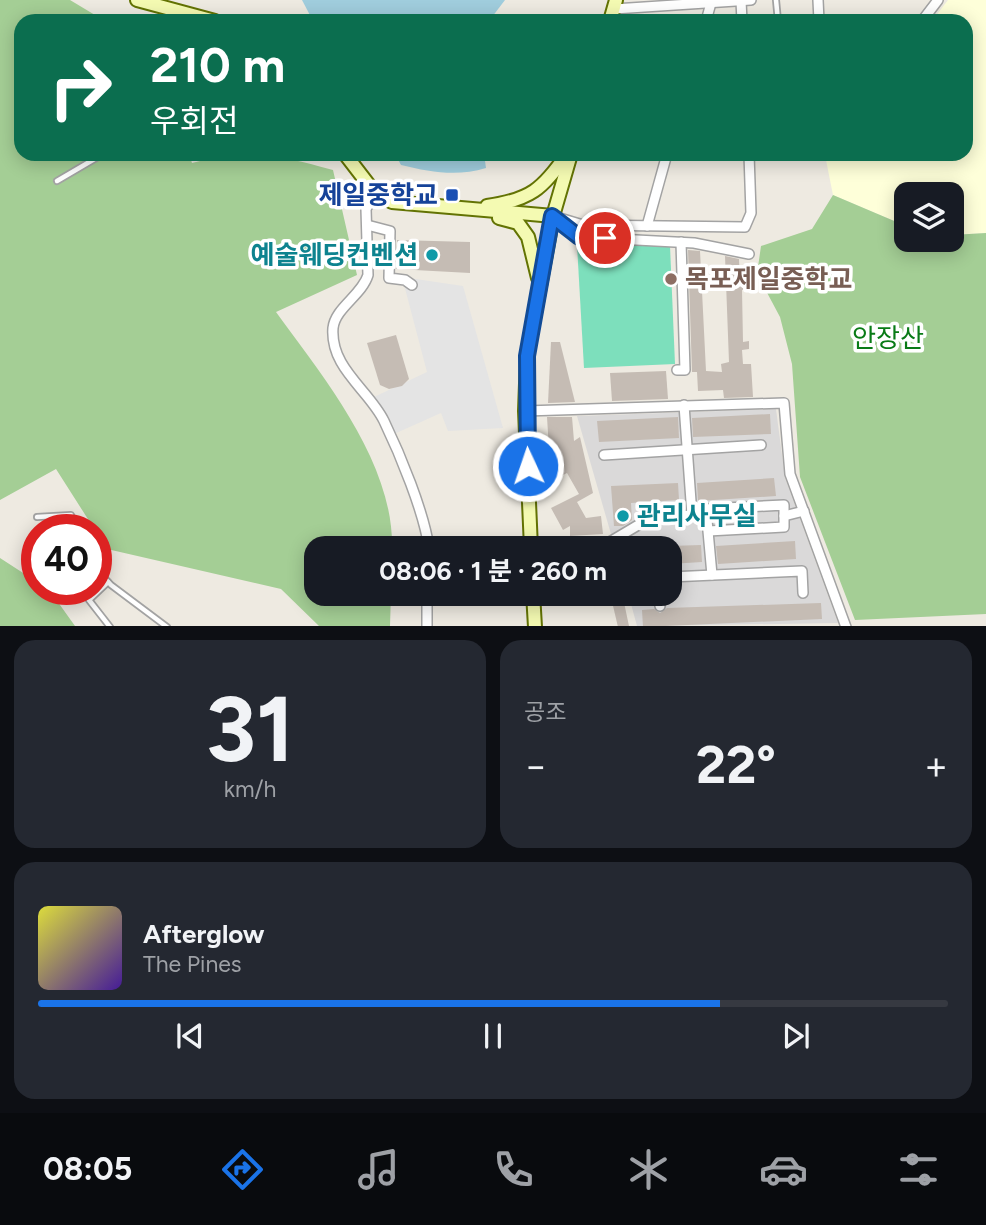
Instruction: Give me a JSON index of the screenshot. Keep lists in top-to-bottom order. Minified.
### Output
{"parks":["안장산"],"places":{"transit":["제일중학교"],"other":["예술웨딩컨벤션","목포제일중학교","관리사무실"]},"page":{"turn":["210 m","우회전"],"limit":"40","trip":"08:06 · 1 분 · 260 m","tile":[["31","km/h"],"공조"],"heat":["−","22°","+"],"song":["Afterglow","The Pines"],"tabs":"08:05"}}
